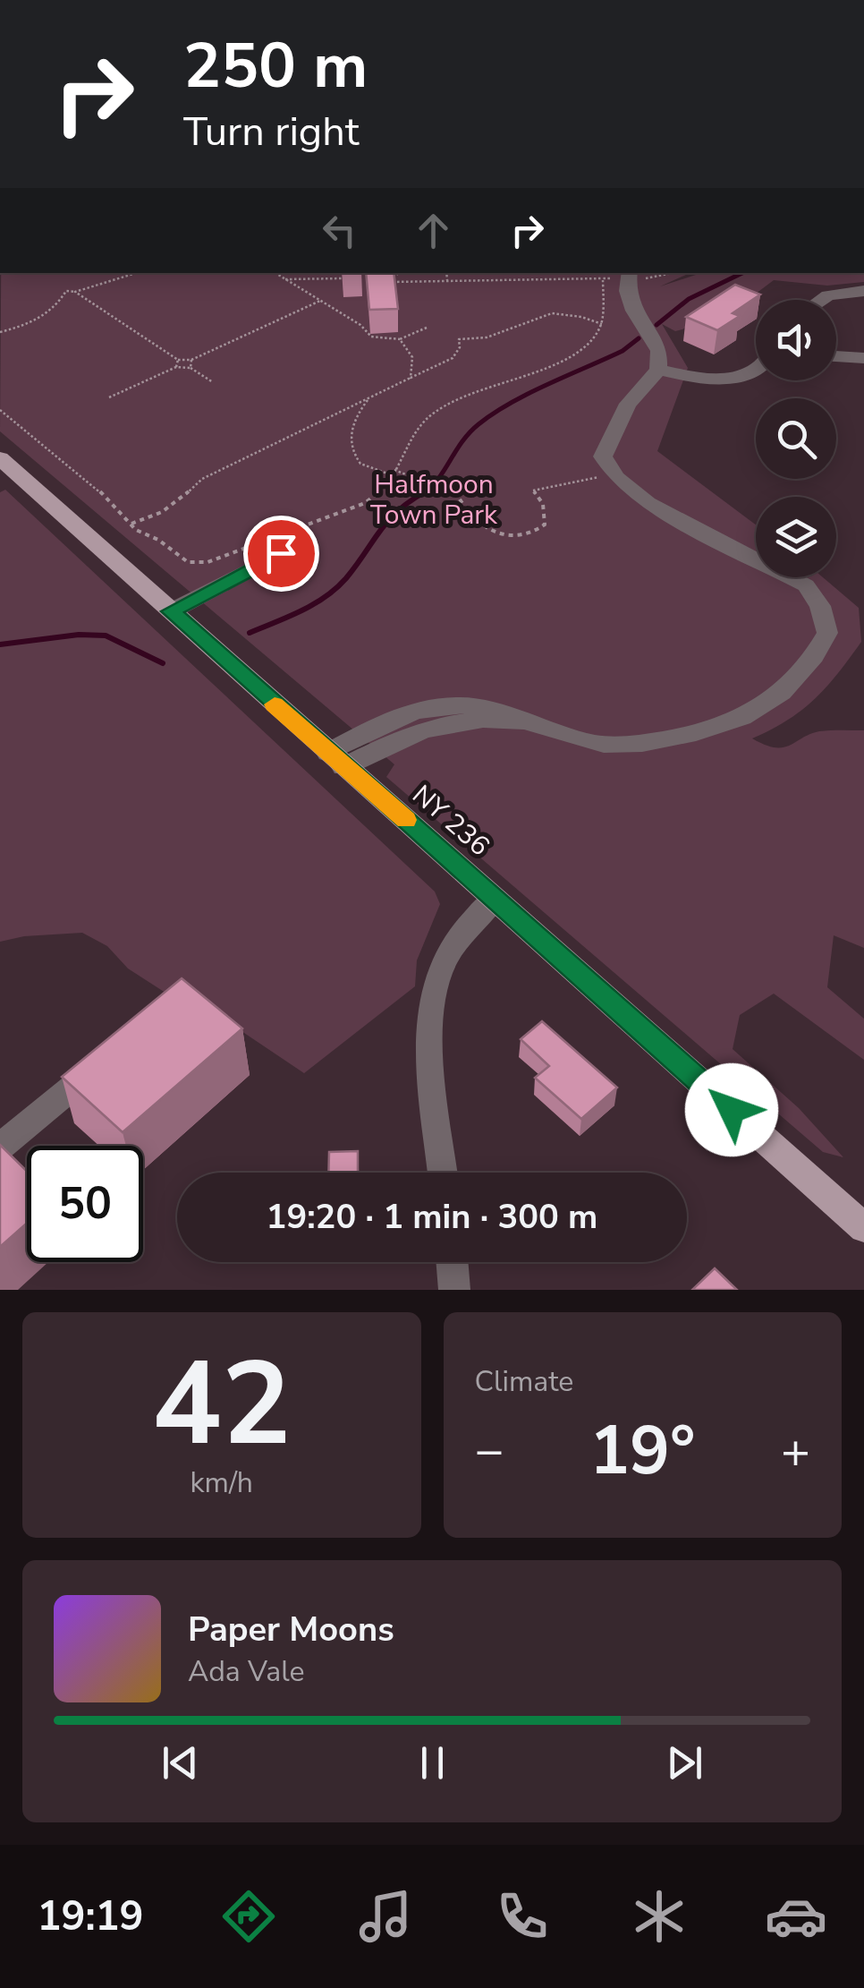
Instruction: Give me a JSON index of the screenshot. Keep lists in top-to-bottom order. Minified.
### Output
{"streets":{"main road":["NY 236"]},"parks":["Halfmoon Town Park"],"page":{"turn":["250 m","Turn right"],"limit":"50","trip":"19:20 · 1 min · 300 m","tile":[["42","km/h"],"Climate"],"heat":["−","19°","+"],"song":["Paper Moons","Ada Vale"],"tabs":"19:19"}}
